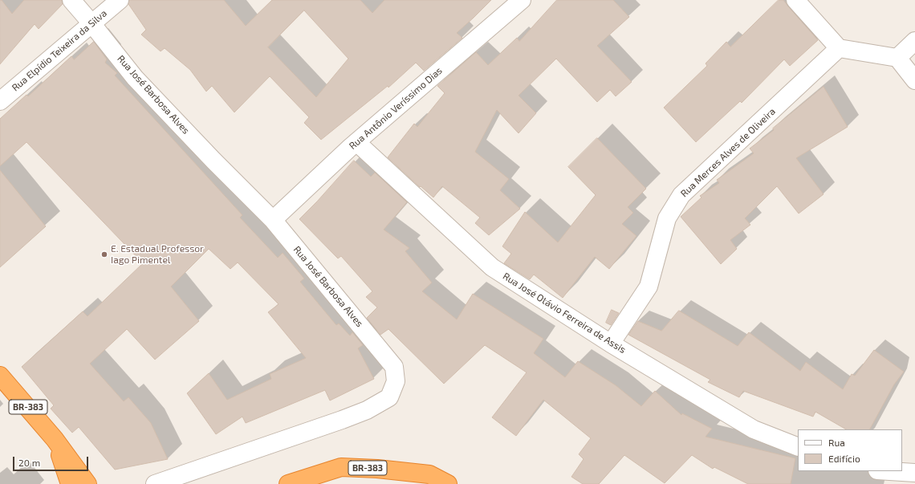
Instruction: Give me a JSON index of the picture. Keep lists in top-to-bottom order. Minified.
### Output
{"streets":{"highway":["BR-383"],"street":["Rua Elpídio Teixeira da Silva","Rua José Barbosa Alves","Rua Antônio Veríssimo Dias","Rua Merces Alves de Oliveira","Rua José Otávio Ferreira de Assis"]},"crossings":[["Rua Elpídio Teixeira da Silva","Rua José Barbosa Alves"],["Rua José Barbosa Alves","Rua Antônio Veríssimo Dias"],["Rua Antônio Veríssimo Dias","Rua José Otávio Ferreira de Assis"],["Rua Merces Alves de Oliveira","Rua José Otávio Ferreira de Assis"]],"places":["E. Estadual Professor Iago Pimentel"],"legend":["Rua","Edifício"],"scale_bar":"20 m"}
